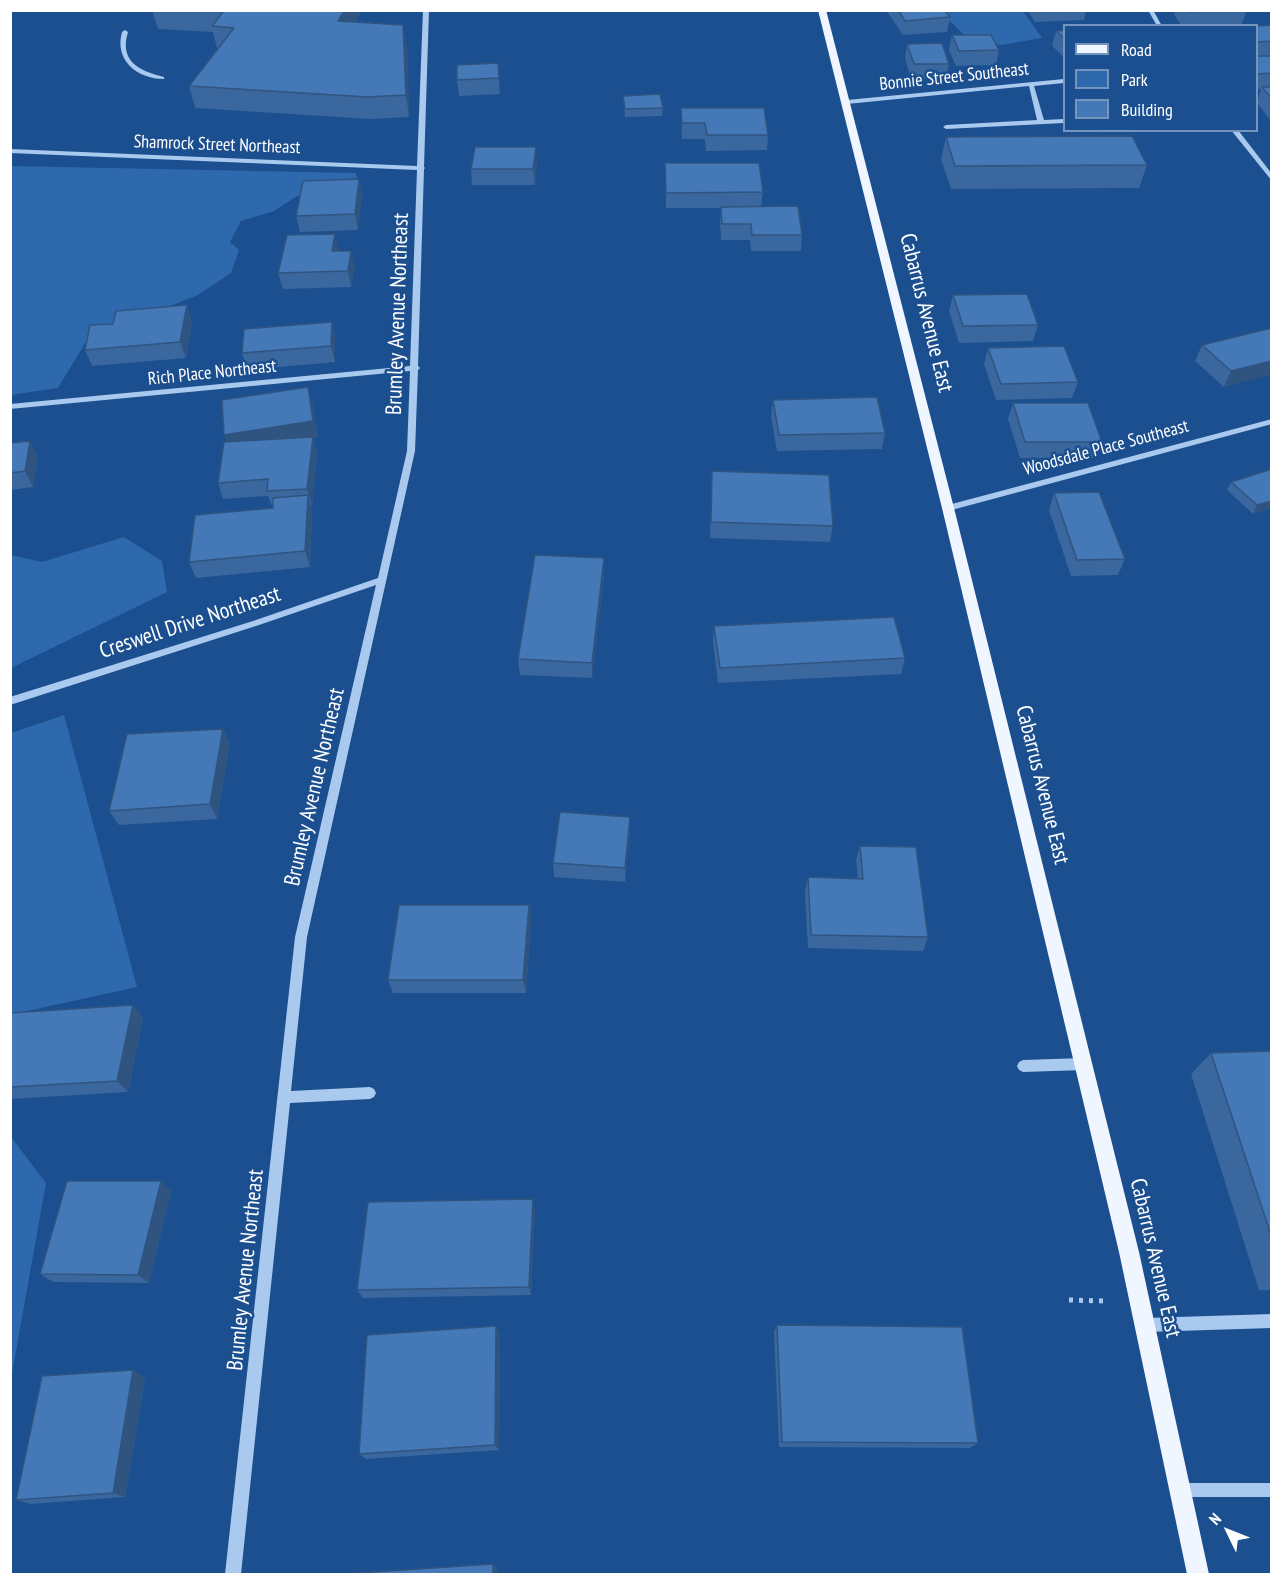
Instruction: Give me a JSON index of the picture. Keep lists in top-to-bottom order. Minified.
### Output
{"streets":{"main road":["Cabarrus Avenue East"],"street":["Bonnie Street Southeast","Shamrock Street Northeast","Brumley Avenue Northeast","Rich Place Northeast","Woodsdale Place Southeast","Creswell Drive Northeast"]},"crossings":[["Bonnie Street Southeast","Cabarrus Avenue East"],["Shamrock Street Northeast","Brumley Avenue Northeast"],["Cabarrus Avenue East","Woodsdale Place Southeast"],["Brumley Avenue Northeast","Rich Place Northeast"],["Brumley Avenue Northeast","Creswell Drive Northeast"]],"legend":["Road","Park","Building"],"north":"top left"}
